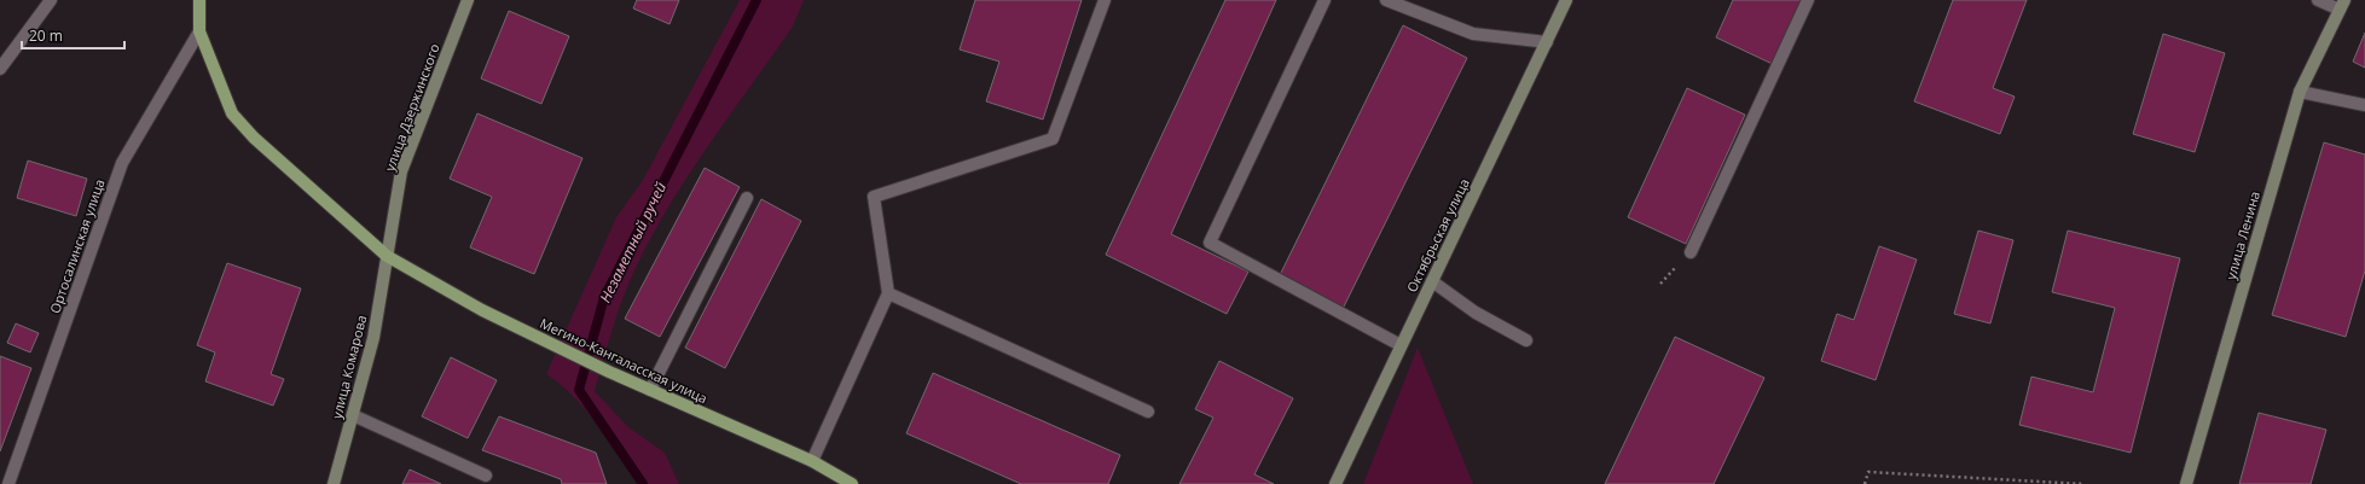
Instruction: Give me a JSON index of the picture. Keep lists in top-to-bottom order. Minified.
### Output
{"streets":{"main road":["улица Дзержинского","Октябрьская улица","улица Ленина","Мегино-Кангаласская улица","улица Комарова"],"street":["Ортосалинская улица"]},"crossings":[["улица Дзержинского","Мегино-Кангаласская улица"],["улица Дзержинского","улица Комарова"],["Мегино-Кангаласская улица","улица Комарова"]],"water":["Незаметный ручей"],"scale_bar":"20 m"}
